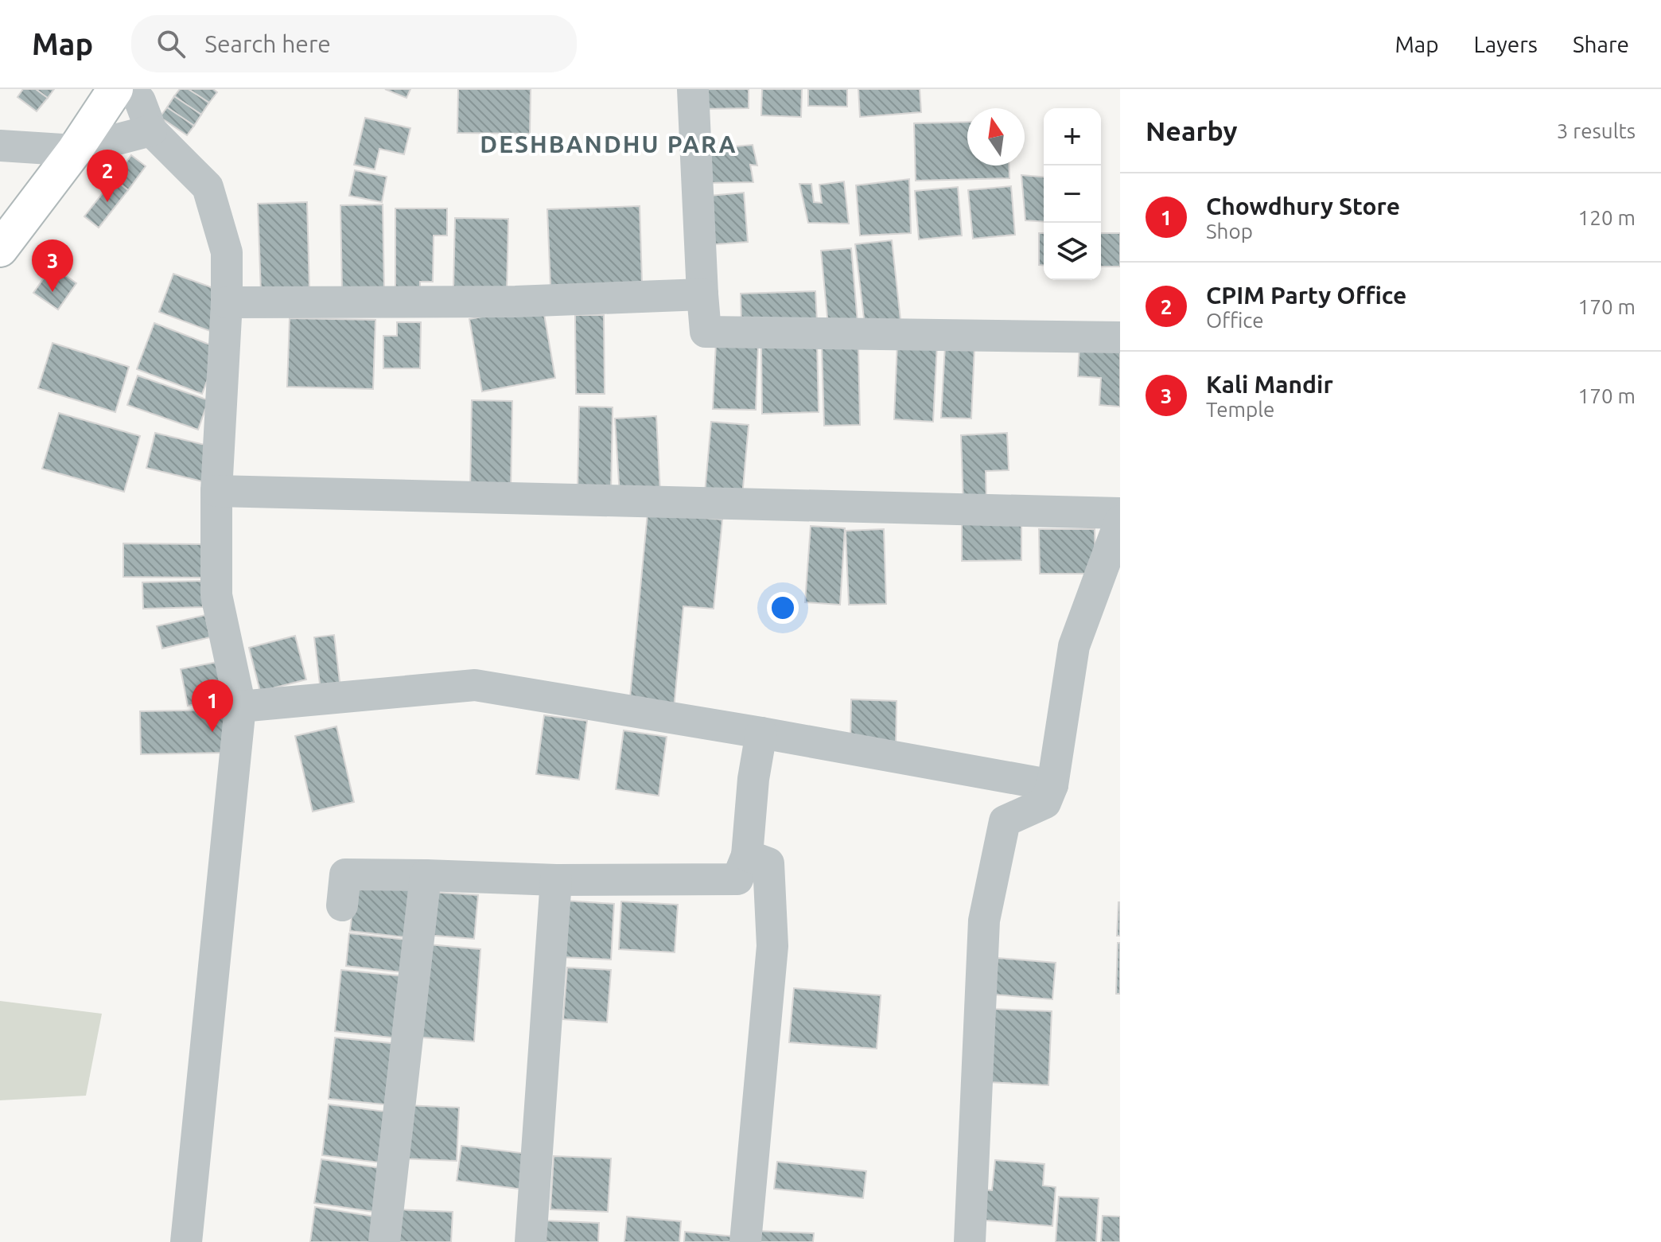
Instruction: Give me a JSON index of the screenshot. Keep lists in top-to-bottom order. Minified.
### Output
{"districts":["DESHBANDHU PARA"],"north":"top","page":{"header":"Map","search":"Search here","nav":["Map","Layers","Share"],"heading":["Nearby","3 results"],"map_buttons":["+","−"],"pins":["2","3","1"],"list":[{"mark":"1","name":"Chowdhury Store","note":"Shop","value":"120 m"},{"mark":"2","name":"CPIM Party Office","note":"Office","value":"170 m"},{"mark":"3","name":"Kali Mandir","note":"Temple","value":"170 m"}]}}
